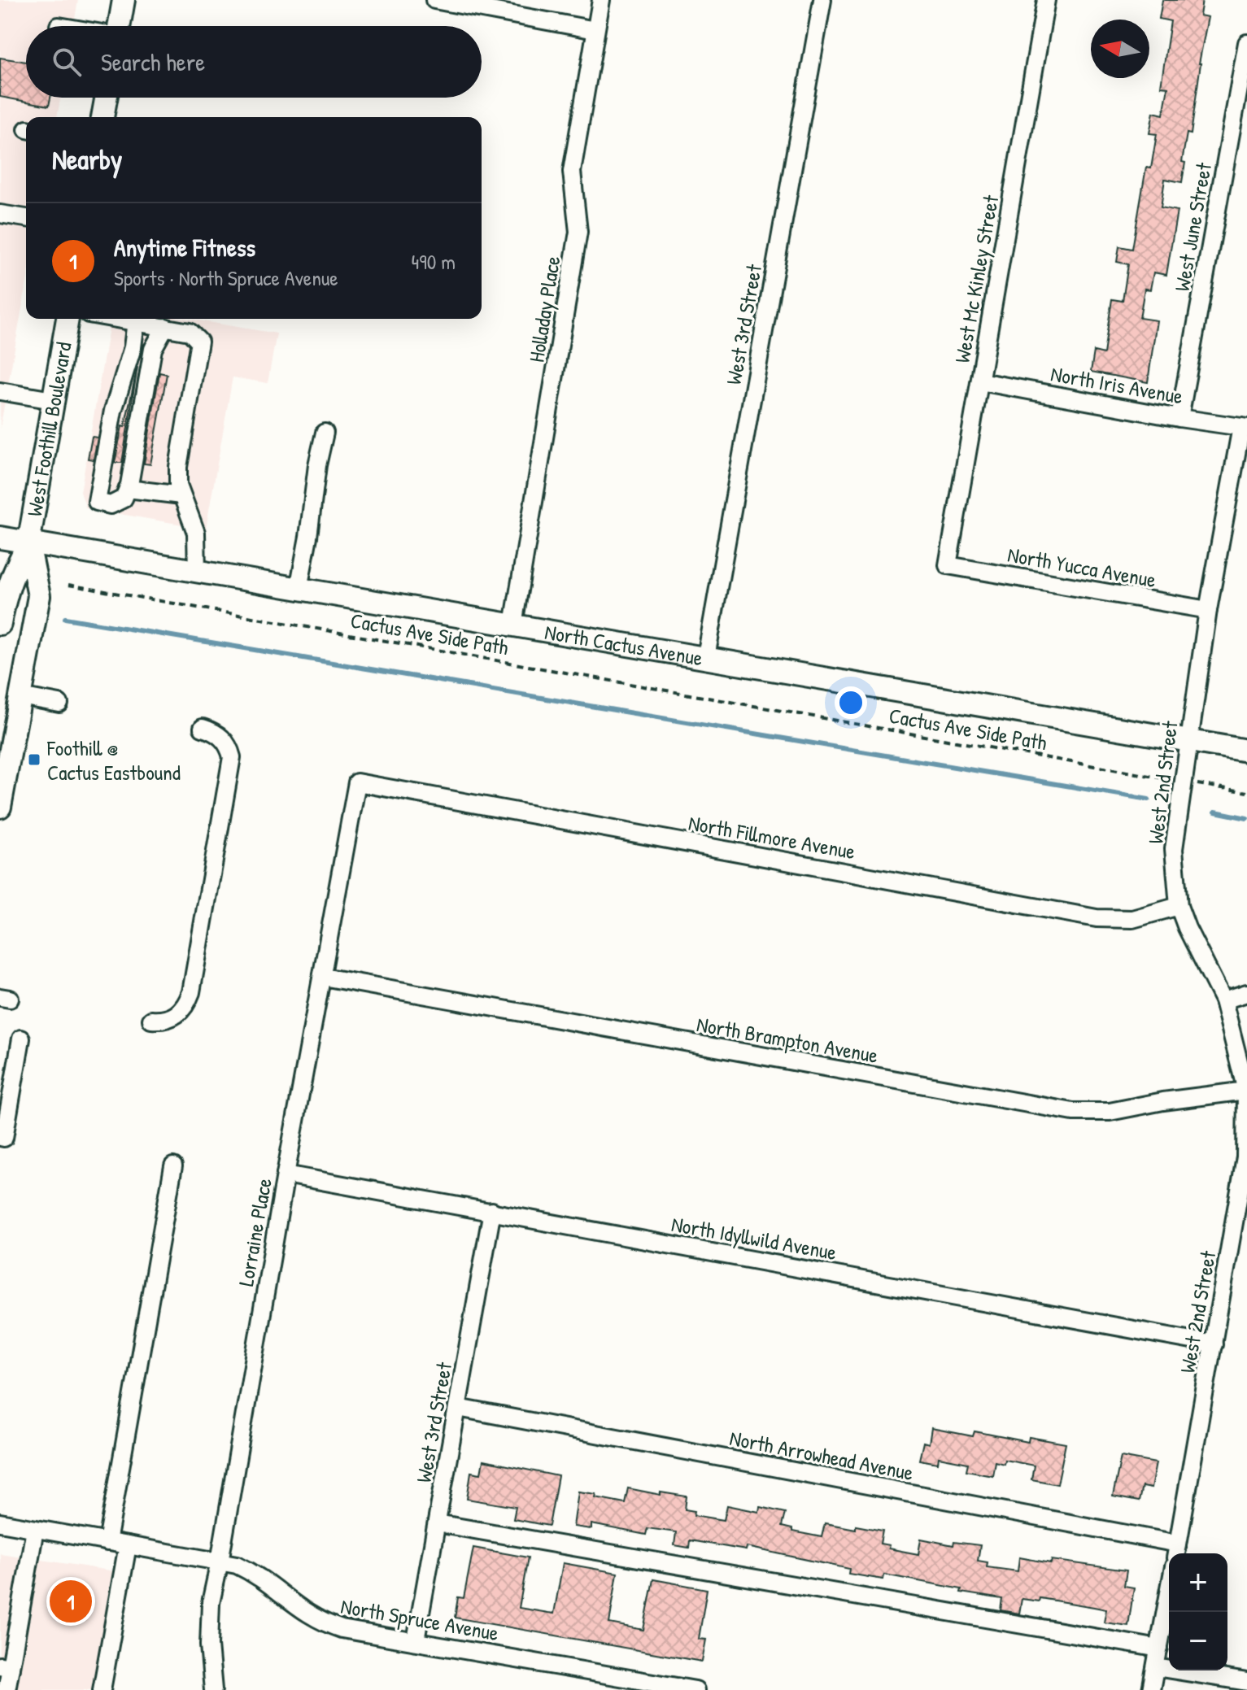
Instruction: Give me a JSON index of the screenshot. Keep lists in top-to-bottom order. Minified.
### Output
{"streets":{"main road":["West Foothill Boulevard","North Cactus Avenue"],"street":["West June Street","West Mc Kinley Street","Holladay Place","West 3rd Street","North Iris Avenue","North Yucca Avenue","West 2nd Street","North Fillmore Avenue","North Brampton Avenue","Lorraine Place","North Idyllwild Avenue","North Arrowhead Avenue","North Spruce Avenue"],"path":["Cactus Ave Side Path"]},"crossings":[["West June Street","North Iris Avenue"],["West Mc Kinley Street","North Iris Avenue"],["West Mc Kinley Street","North Yucca Avenue"],["Holladay Place","North Cactus Avenue"],["West 3rd Street","North Cactus Avenue"],["West 3rd Street","North Idyllwild Avenue"],["West 3rd Street","North Arrowhead Avenue"],["West 3rd Street","North Spruce Avenue"],["North Iris Avenue","West 2nd Street"],["West Foothill Boulevard","North Cactus Avenue"],["North Yucca Avenue","West 2nd Street"],["Cactus Ave Side Path","West 2nd Street"],["North Cactus Avenue","West 2nd Street"],["West 2nd Street","North Fillmore Avenue"],["West 2nd Street","North Brampton Avenue"],["West 2nd Street","North Idyllwild Avenue"],["West 2nd Street","North Arrowhead Avenue"],["North Fillmore Avenue","Lorraine Place"],["North Brampton Avenue","Lorraine Place"],["Lorraine Place","North Idyllwild Avenue"],["Lorraine Place","North Spruce Avenue"]],"places":{"transit":["Foothill @ Cactus Eastbound"]},"north":"left","page":{"search":"Search here","heading":"Nearby","list":[{"mark":"1","name":"Anytime Fitness","note":"Sports · North Spruce Avenue","value":"490 m"}],"map_buttons":["+","−"],"pins":"1"}}
